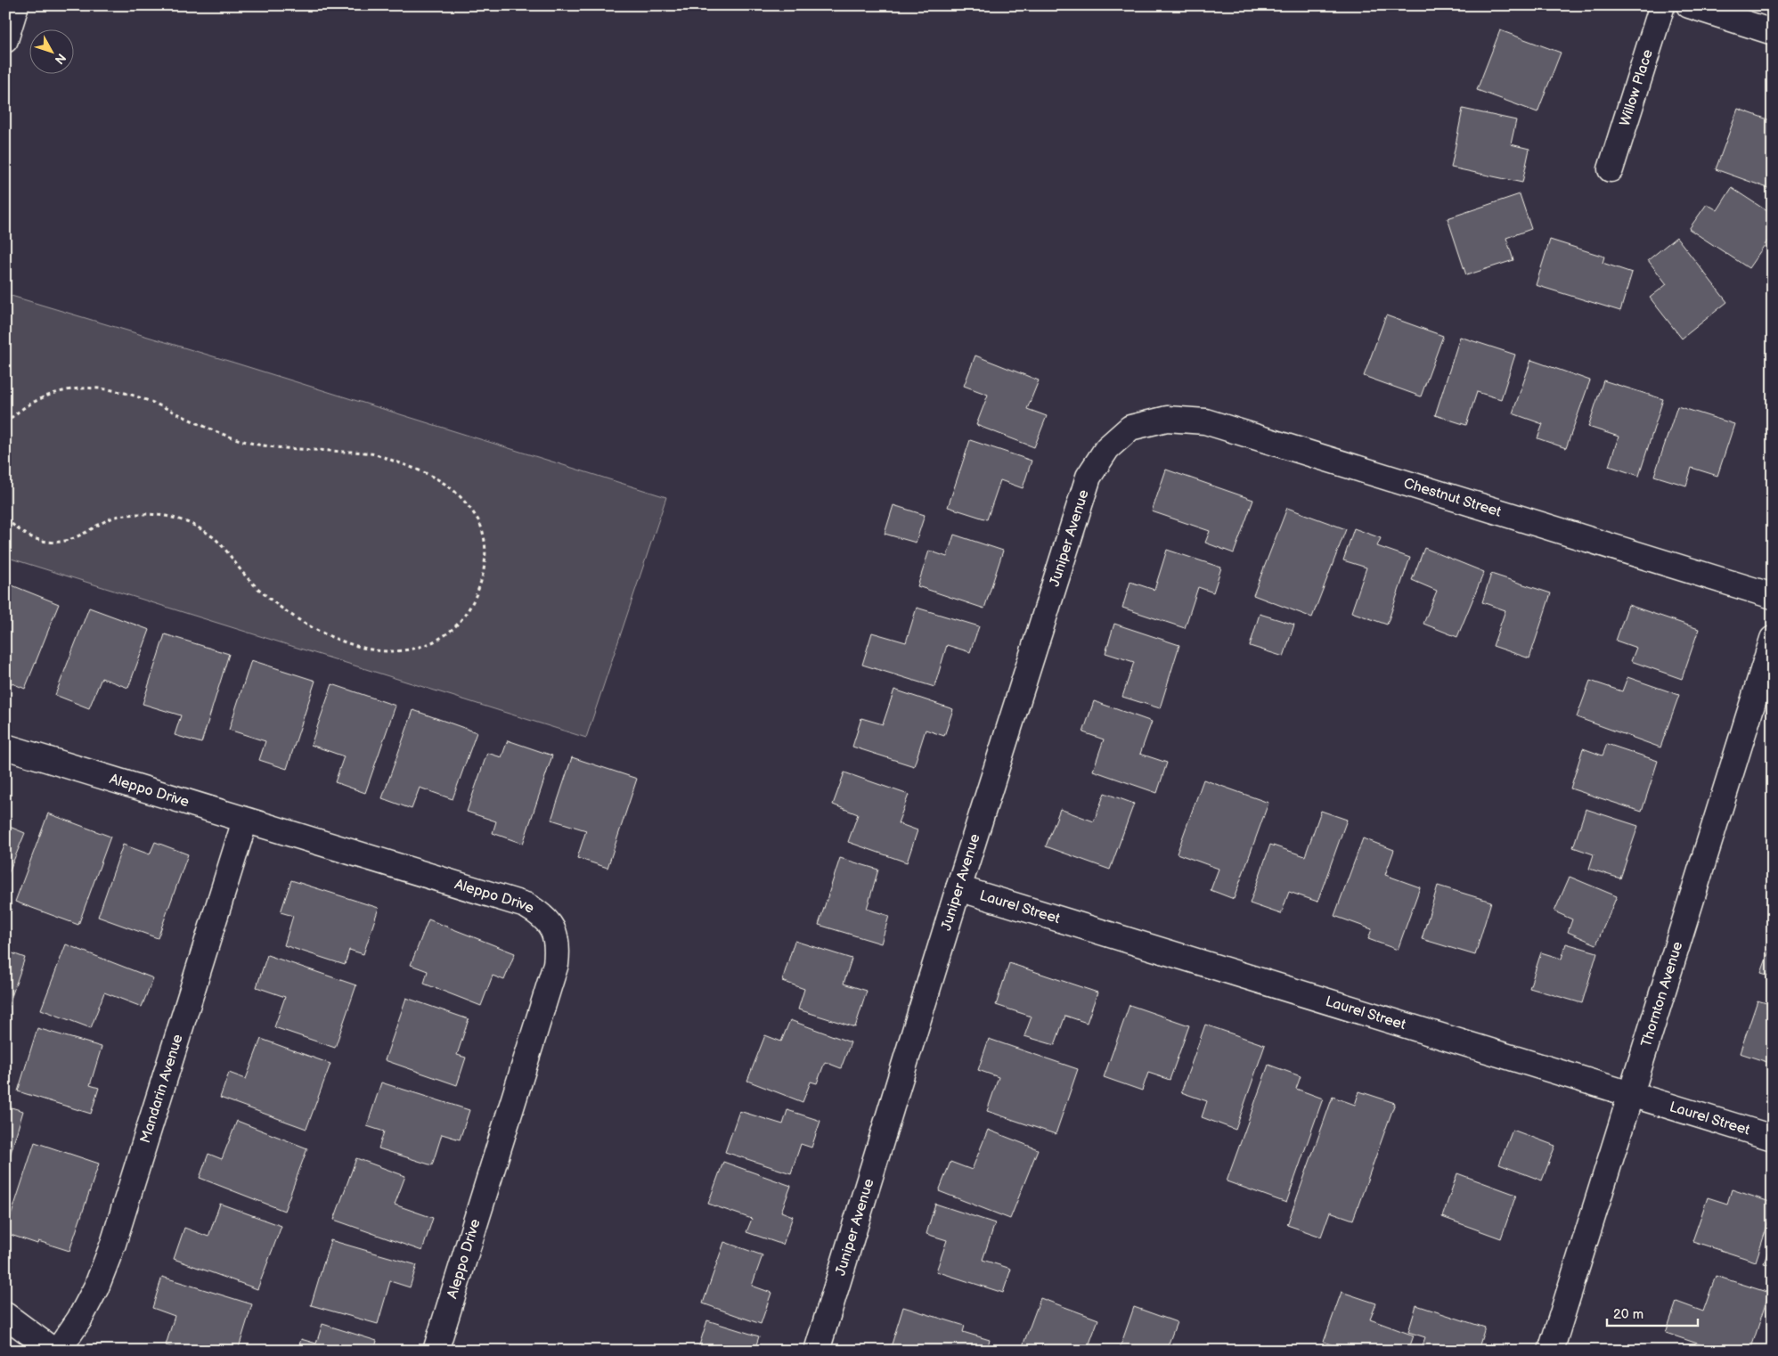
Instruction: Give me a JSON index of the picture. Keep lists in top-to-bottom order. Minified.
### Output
{"streets":{"street":["Willow Place","Chestnut Street","Juniper Avenue","Aleppo Drive","Laurel Street","Thornton Avenue","Mandarin Avenue"]},"crossings":[["Chestnut Street","Juniper Avenue"],["Juniper Avenue","Laurel Street"],["Aleppo Drive","Mandarin Avenue"],["Laurel Street","Thornton Avenue"]],"scale_bar":"20 m","north":"bottom right"}
